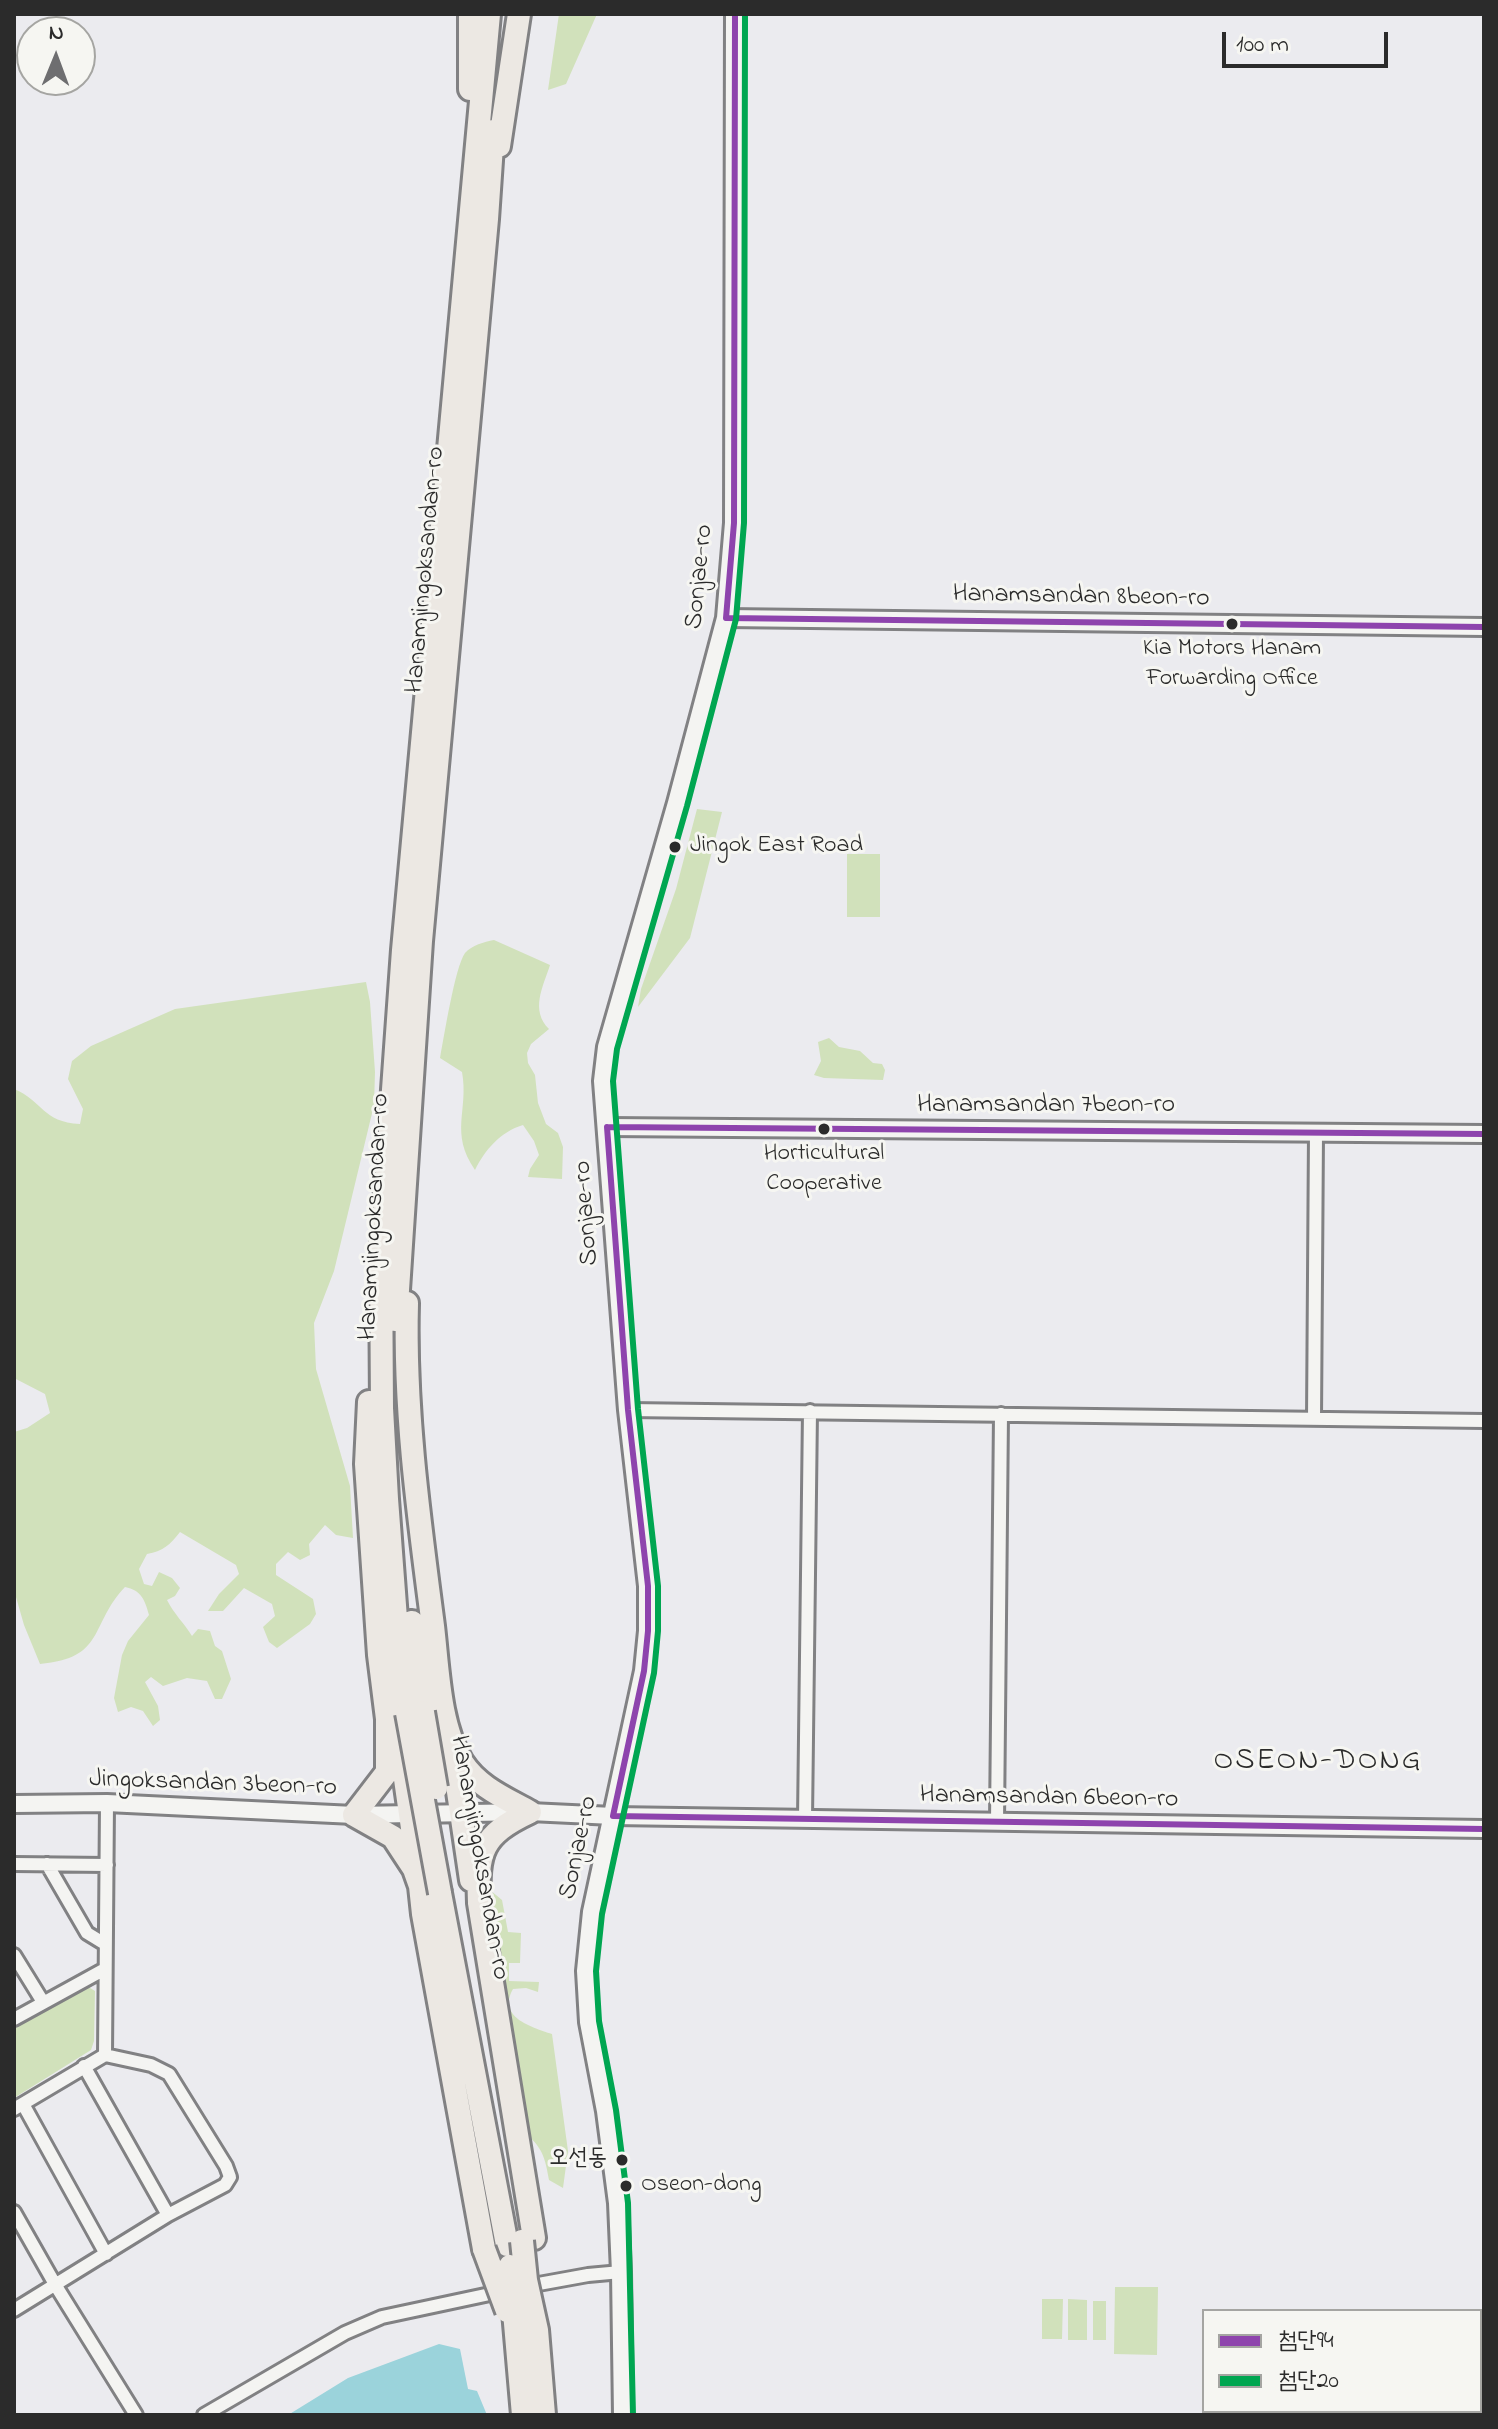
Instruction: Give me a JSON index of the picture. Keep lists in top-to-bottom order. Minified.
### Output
{"streets":{"highway":["Hanamjingoksandan-ro"],"main road":["Sonjae-ro"],"street":["Hanamsandan 8beon-ro","Hanamsandan 7beon-ro","Jingoksandan 3beon-ro","Hanamsandan 6beon-ro"]},"crossings":[["Sonjae-ro","Hanamsandan 8beon-ro"],["Sonjae-ro","Hanamsandan 7beon-ro"],["Sonjae-ro","Hanamsandan 6beon-ro"],["Jingoksandan 3beon-ro","Hanamsandan 6beon-ro"]],"districts":["OSEON-DONG"],"places":["Kia Motors Hanam Forwarding Office","Jingok East Road","Horticultural Cooperative","오선동","Oseon-dong"],"lines":["transit line 첨단94","transit line 첨단20"],"legend":["첨단94","첨단20"],"scale_bar":"100 m","north":"top"}
